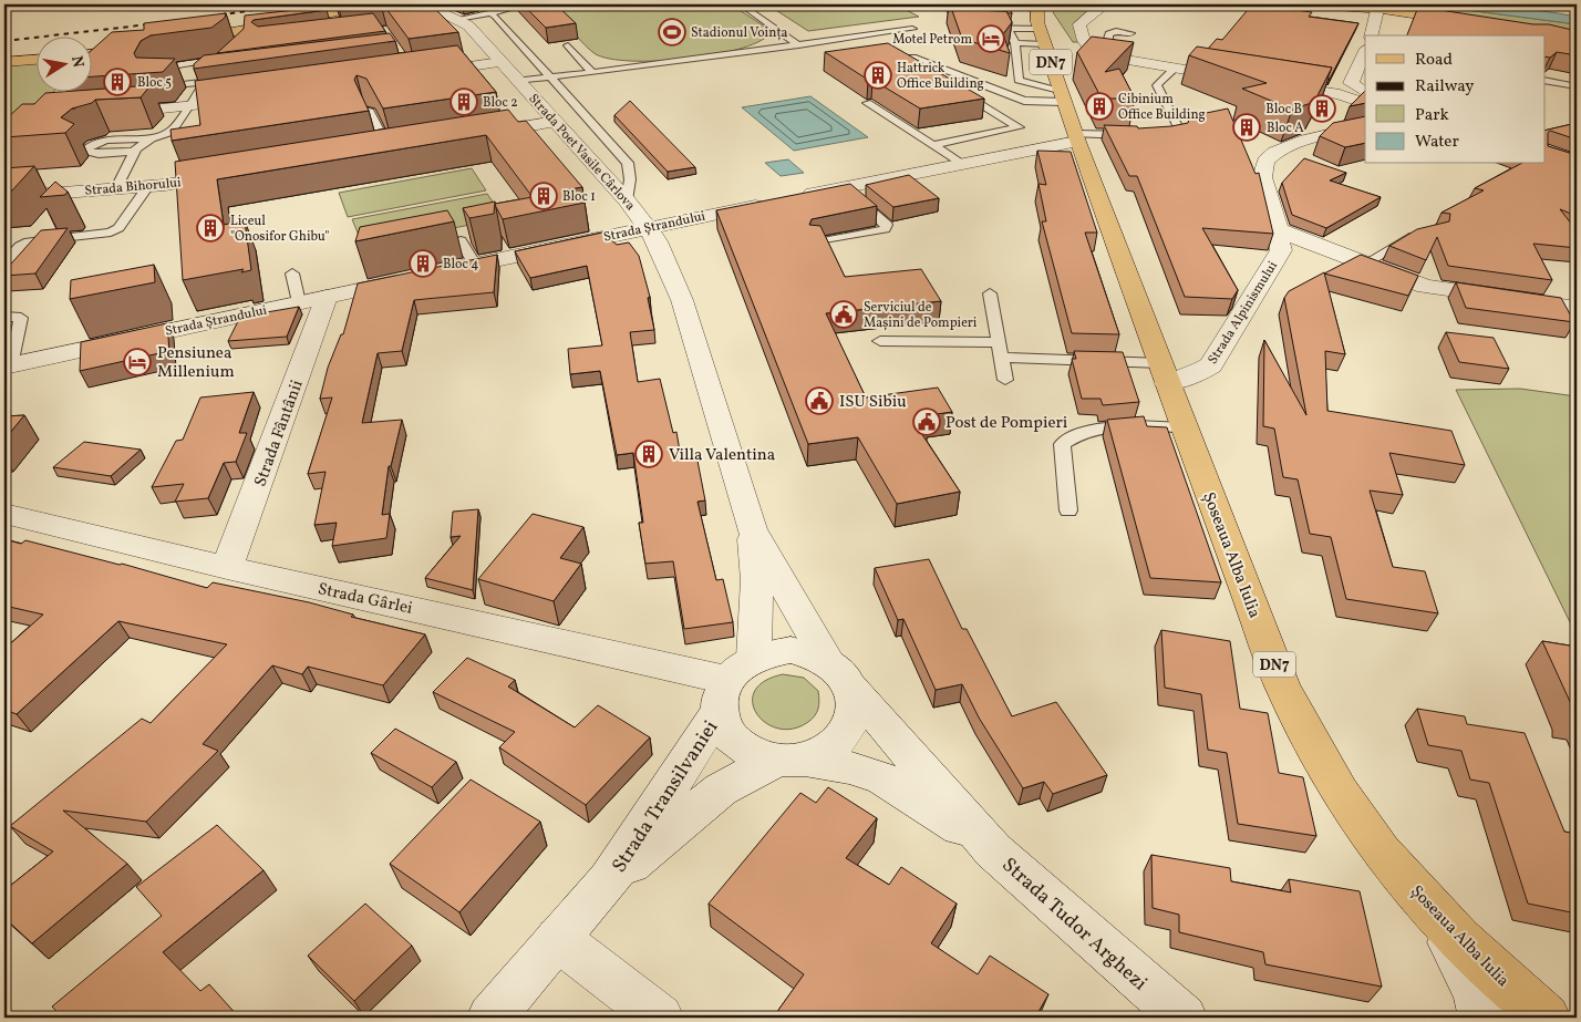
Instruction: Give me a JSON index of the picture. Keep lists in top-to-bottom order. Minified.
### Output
{"streets":{"main road":["DN7","Șoseaua Alba Iulia"],"street":["Strada Poet Vasile Cârlova","Strada Bihorului","Strada Ștrandului","Strada Alpinismului","Strada Fântânii","Strada Gârlei","Strada Transilvaniei","Strada Tudor Arghezi"]},"crossings":[["Strada Poet Vasile Cârlova","Strada Ștrandului"],["Strada Poet Vasile Cârlova","Strada Gârlei"],["Strada Poet Vasile Cârlova","Strada Transilvaniei"],["Strada Poet Vasile Cârlova","Strada Tudor Arghezi"],["Strada Ștrandului","Strada Fântânii"],["Strada Alpinismului","Șoseaua Alba Iulia"],["Strada Fântânii","Strada Gârlei"],["Strada Gârlei","Strada Transilvaniei"],["Strada Gârlei","Strada Tudor Arghezi"],["Strada Transilvaniei","Strada Tudor Arghezi"]],"places":{"sports":["Stadionul Voința"],"hotel":["Motel Petrom","Pensiunea Millenium"],"building":["Hattrick Office Building","Bloc 5","Bloc 2","Cibinium Office Building","Bloc B","Bloc A","Bloc 1","Liceul \"Onosifor Ghibu\"","Bloc 4","Villa Valentina"],"public building":["Serviciul de Mașini de Pompieri","ISU Sibiu","Post de Pompieri"]},"legend":["Road","Railway","Park","Water"],"north":"right"}
